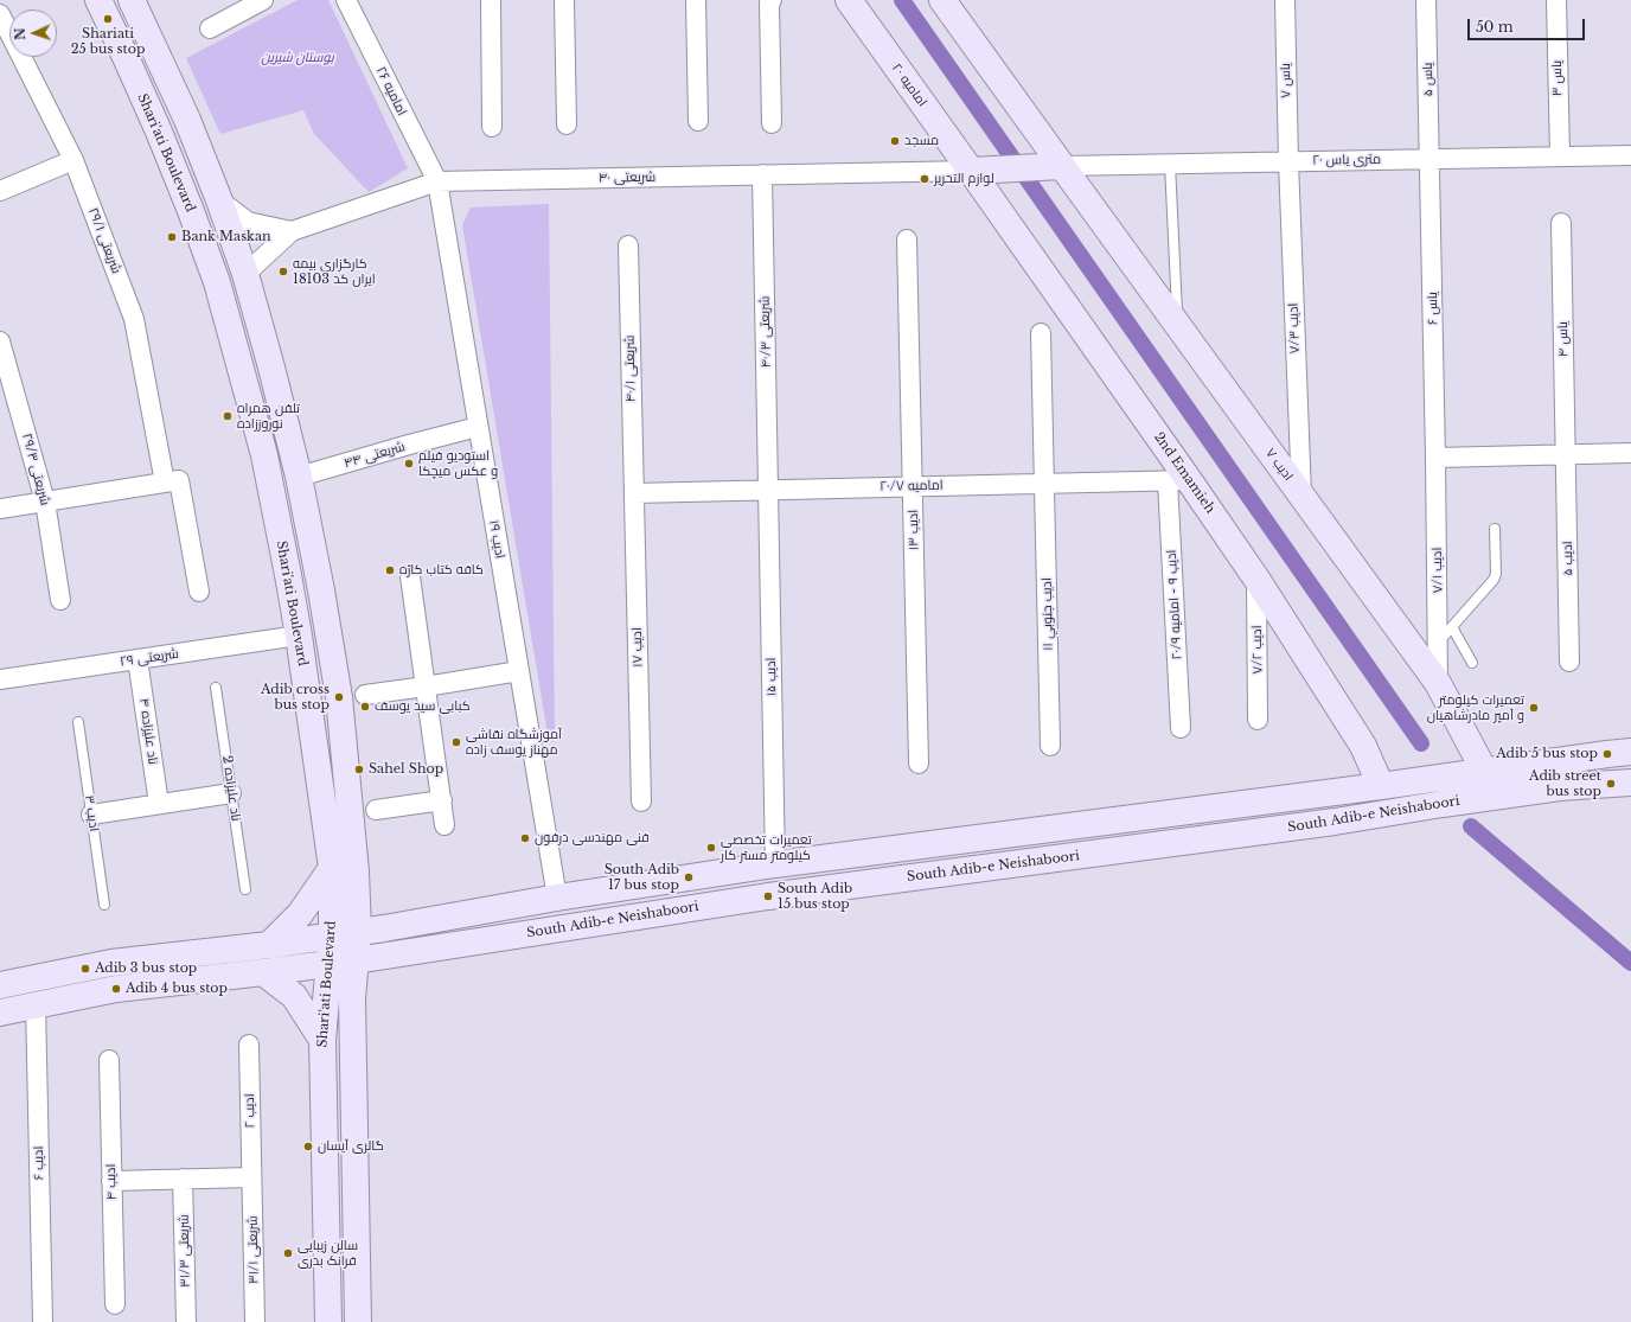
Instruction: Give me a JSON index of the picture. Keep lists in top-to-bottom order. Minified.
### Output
{"streets":{"main road":["امامیه ۲۰","Shari'ati Boulevard","ادیب ۷","2nd Emamieh","South Adib-e Neishaboori"],"street":["یاس ۳","یاس ۵","یاس ۷","امامیه ۲۶","۲۰ متری یاس","شریعتی ۴۰","شریعتی ۲۹/۱","یاس ۶","ادیب ۷/۳","شریعتی ۴۰/۳","یاس ۴","شریعتی ۴۰/۱","شریعتی ۴۴","شریعتی ۲۹/۳","امامیه ۲۰/۷","ادیب ۱۳","ادیب ۱۹","ادیب ۵","ادیب ۷/۱","ادیب ۹ - امامیه ۲۰/۹","ادیب جنوبي ١١","ادیب ۱۷","ادیب ۷/۲","شریعتی ۲۹","ادیب ۱۵","ناد علیزاده ۴","ادیب ۲","ادیب ۶","ادیب ۴","شریعتی ۳۱/۱","شریعتی ۳۱/۳"],"lane":["ناد علیزاده 2","ادیب ۳"]},"crossings":[["یاس ۳","۲۰ متری یاس"],["یاس ۵","۲۰ متری یاس"],["یاس ۵","یاس ۶"],["یاس ۷","۲۰ متری یاس"],["یاس ۷","ادیب ۷/۳"],["امامیه ۲۰","شریعتی ۴۰"],["امامیه ۲۰","2nd Emamieh"],["امامیه ۲۶","شریعتی ۴۰"],["امامیه ۲۶","ادیب ۱۹"],["Shari'ati Boulevard","شریعتی ۴۰"],["Shari'ati Boulevard","شریعتی ۴۴"],["Shari'ati Boulevard","شریعتی ۲۹"],["Shari'ati Boulevard","South Adib-e Neishaboori"],["۲۰ متری یاس","یاس ۶"],["۲۰ متری یاس","ادیب ۷/۳"],["۲۰ متری یاس","ادیب ۷"],["شریعتی ۴۰","شریعتی ۴۰/۳"],["شریعتی ۴۰","2nd Emamieh"],["شریعتی ۴۰","ادیب ۱۹"],["یاس ۶","ادیب ۷/۱"],["ادیب ۷/۳","ادیب ۷"],["شریعتی ۴۰/۳","امامیه ۲۰/۷"],["شریعتی ۴۰/۳","ادیب ۱۵"],["یاس ۴","ادیب ۵"],["شریعتی ۴۰/۱","امامیه ۲۰/۷"],["شریعتی ۴۰/۱","ادیب ۱۷"],["شریعتی ۴۴","ادیب ۱۹"],["ادیب ۷","ادیب ۷/۱"],["ادیب ۷","South Adib-e Neishaboori"],["2nd Emamieh","امامیه ۲۰/۷"],["2nd Emamieh","ادیب ۹ - امامیه ۲۰/۹"],["2nd Emamieh","ادیب ۷/۲"],["2nd Emamieh","South Adib-e Neishaboori"],["امامیه ۲۰/۷","ادیب ۱۳"],["امامیه ۲۰/۷","ادیب ۹ - امامیه ۲۰/۹"],["امامیه ۲۰/۷","ادیب جنوبي ١١"],["امامیه ۲۰/۷","ادیب ۱۷"],["امامیه ۲۰/۷","ادیب ۱۵"],["ادیب ۱۹","South Adib-e Neishaboori"],["شریعتی ۲۹","ناد علیزاده ۴"],["ادیب ۱۵","South Adib-e Neishaboori"],["South Adib-e Neishaboori","ادیب ۶"],["ادیب ۲","شریعتی ۳۱/۱"]],"parks":["بوستان شیرین"],"places":["Shariati 25 bus stop","مسجد","لوازم التحریر","Bank Maskan","کارگزاری بیمه ایران کد 18103","تلفن همراه نوروززاده","استودیو فیلم و عکس میچکا","کافه کتاب کاژه","Adib cross bus stop","کبابی سید یوسف","تعمیرات کیلومتر و آمپر مادرشاهیان","آموزشگاه نقاشی مهناز یوسف زاده","Adib 5 bus stop","Sahel Shop","Adib street bus stop","فنی مهندسی درفون","تعمیرات تخصصی کیلومتر مستر کار","South Adib 17 bus stop","South Adib 15 bus stop","Adib 3 bus stop","Adib 4 bus stop","گالری آيسان","سالن زیبایی فرانک بدری"],"scale_bar":"50 m","north":"left"}
